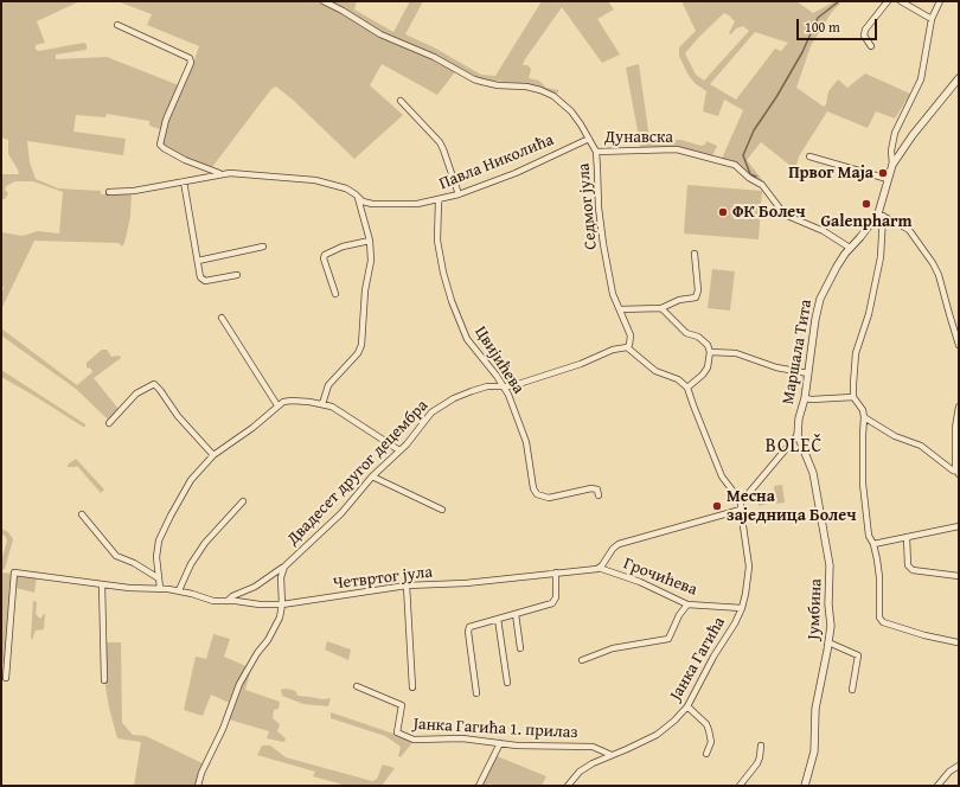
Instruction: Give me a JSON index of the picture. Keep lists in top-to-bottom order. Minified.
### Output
{"streets":{"street":["Дунавска","Павла Николића","Седмог јула","Маршала Тита","Цвијићева","Двадесет другог децембра","Грочићева","Четвртог јула","Јумбина","Јанка Гагића","Јанка Гагића 1. прилаз"]},"crossings":[["Дунавска","Седмог јула"],["Дунавска","Маршала Тита"],["Павла Николића","Седмог јула"],["Павла Николића","Цвијићева"],["Седмог јула","Двадесет другог децембра"],["Маршала Тита","Јумбина"],["Маршала Тита","Јанка Гагића"],["Цвијићева","Двадесет другог децембра"],["Двадесет другог децембра","Четвртог јула"],["Грочићева","Четвртог јула"],["Грочићева","Јанка Гагића"],["Јанка Гагића","Јанка Гагића 1. прилаз"]],"districts":["BOLEČ"],"places":["Првог Маја","Galenpharm","ФК Болеч","Месна заједница Болеч"],"scale_bar":"100 m"}
